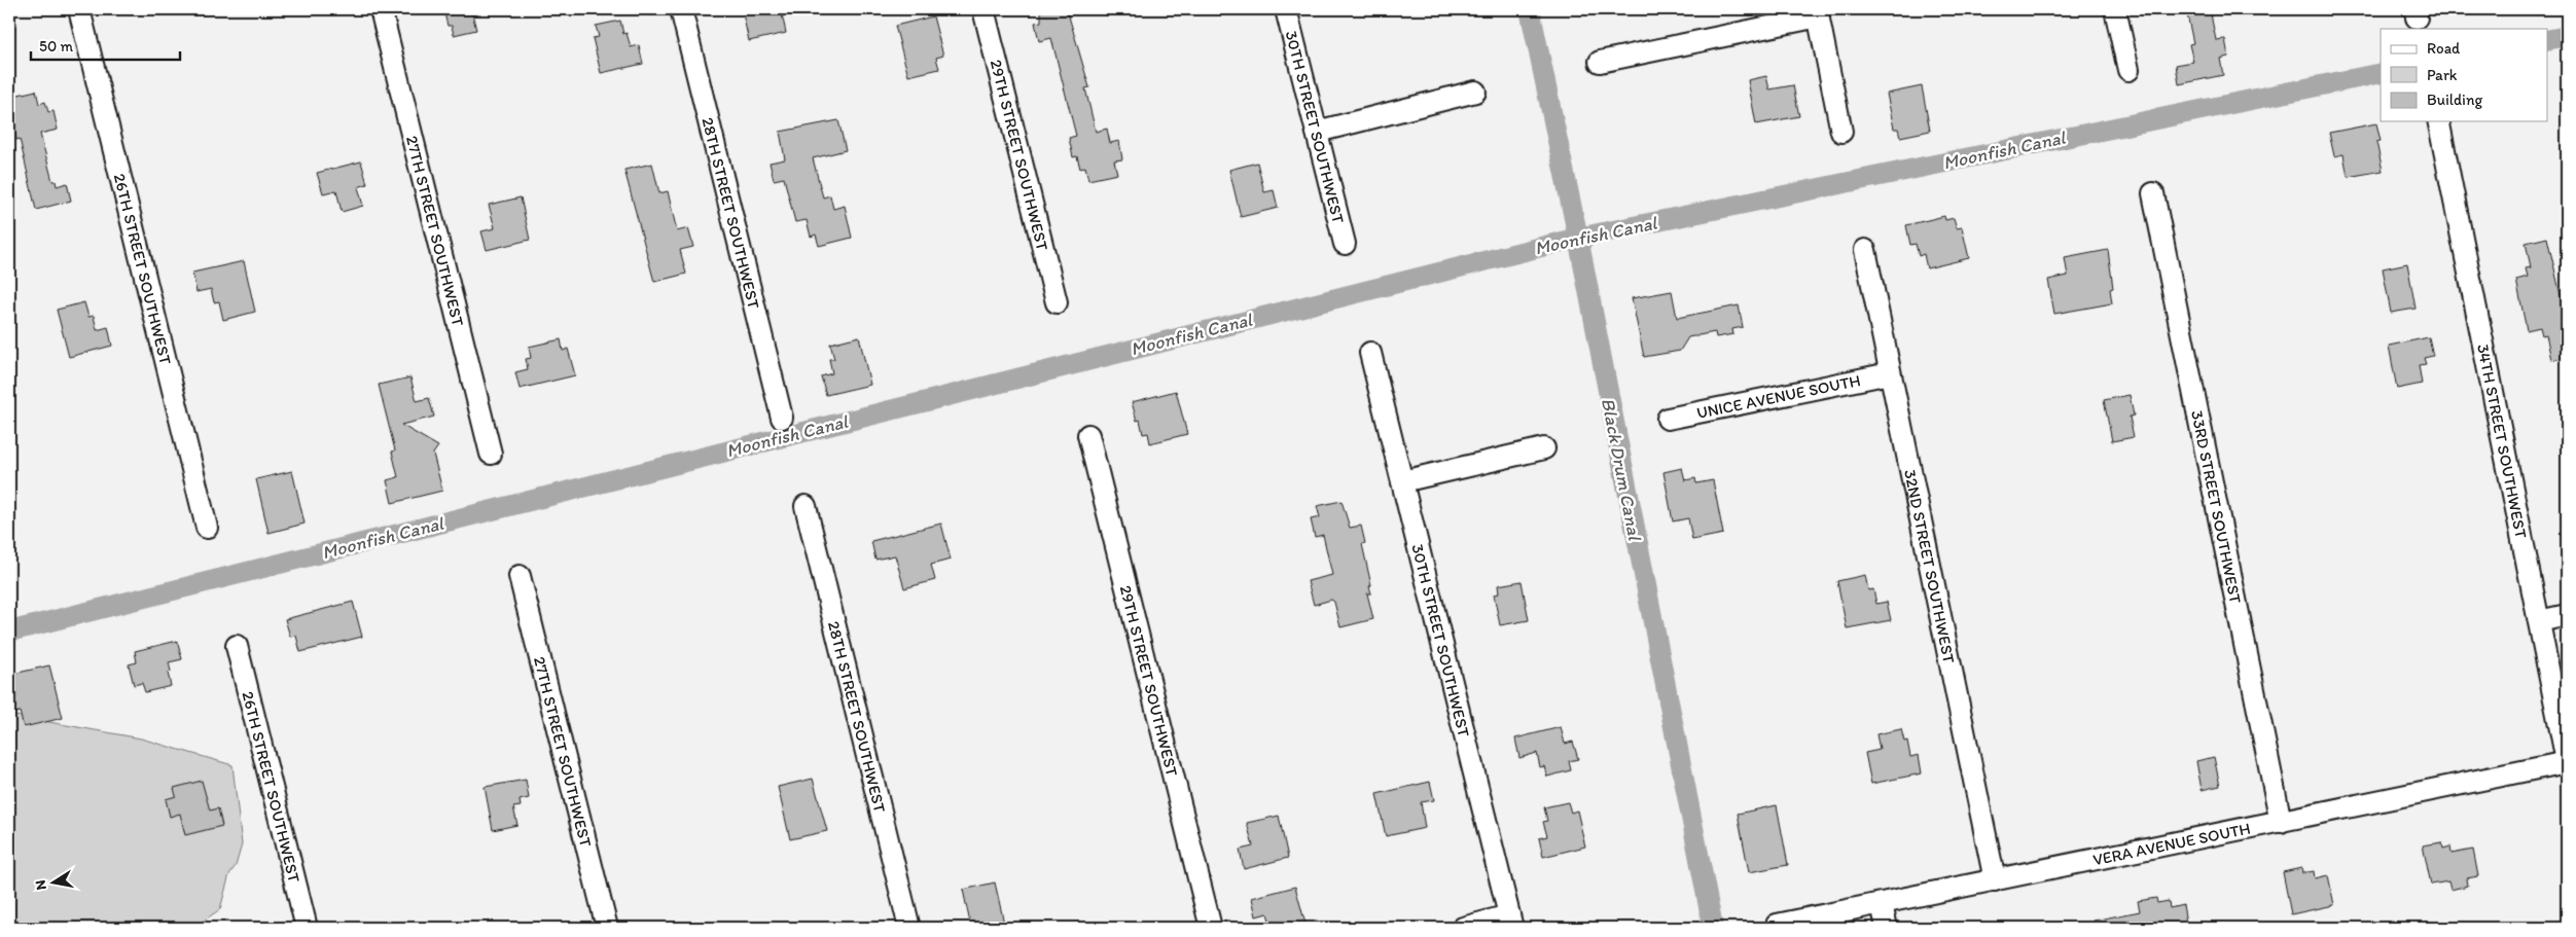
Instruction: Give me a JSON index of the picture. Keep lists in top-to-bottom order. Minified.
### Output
{"streets":{"street":["30TH STREET SOUTHWEST","29TH STREET SOUTHWEST","28TH STREET SOUTHWEST","27TH STREET SOUTHWEST","26TH STREET SOUTHWEST","UNICE AVENUE SOUTH","34TH STREET SOUTHWEST","33RD STREET SOUTHWEST","32ND STREET SOUTHWEST","VERA AVENUE SOUTH"]},"crossings":[["UNICE AVENUE SOUTH","32ND STREET SOUTHWEST"],["34TH STREET SOUTHWEST","VERA AVENUE SOUTH"],["33RD STREET SOUTHWEST","VERA AVENUE SOUTH"],["32ND STREET SOUTHWEST","VERA AVENUE SOUTH"]],"water":["Moonfish Canal","Black Drum Canal"],"legend":["Road","Park","Building"],"scale_bar":"50 m","north":"left"}
